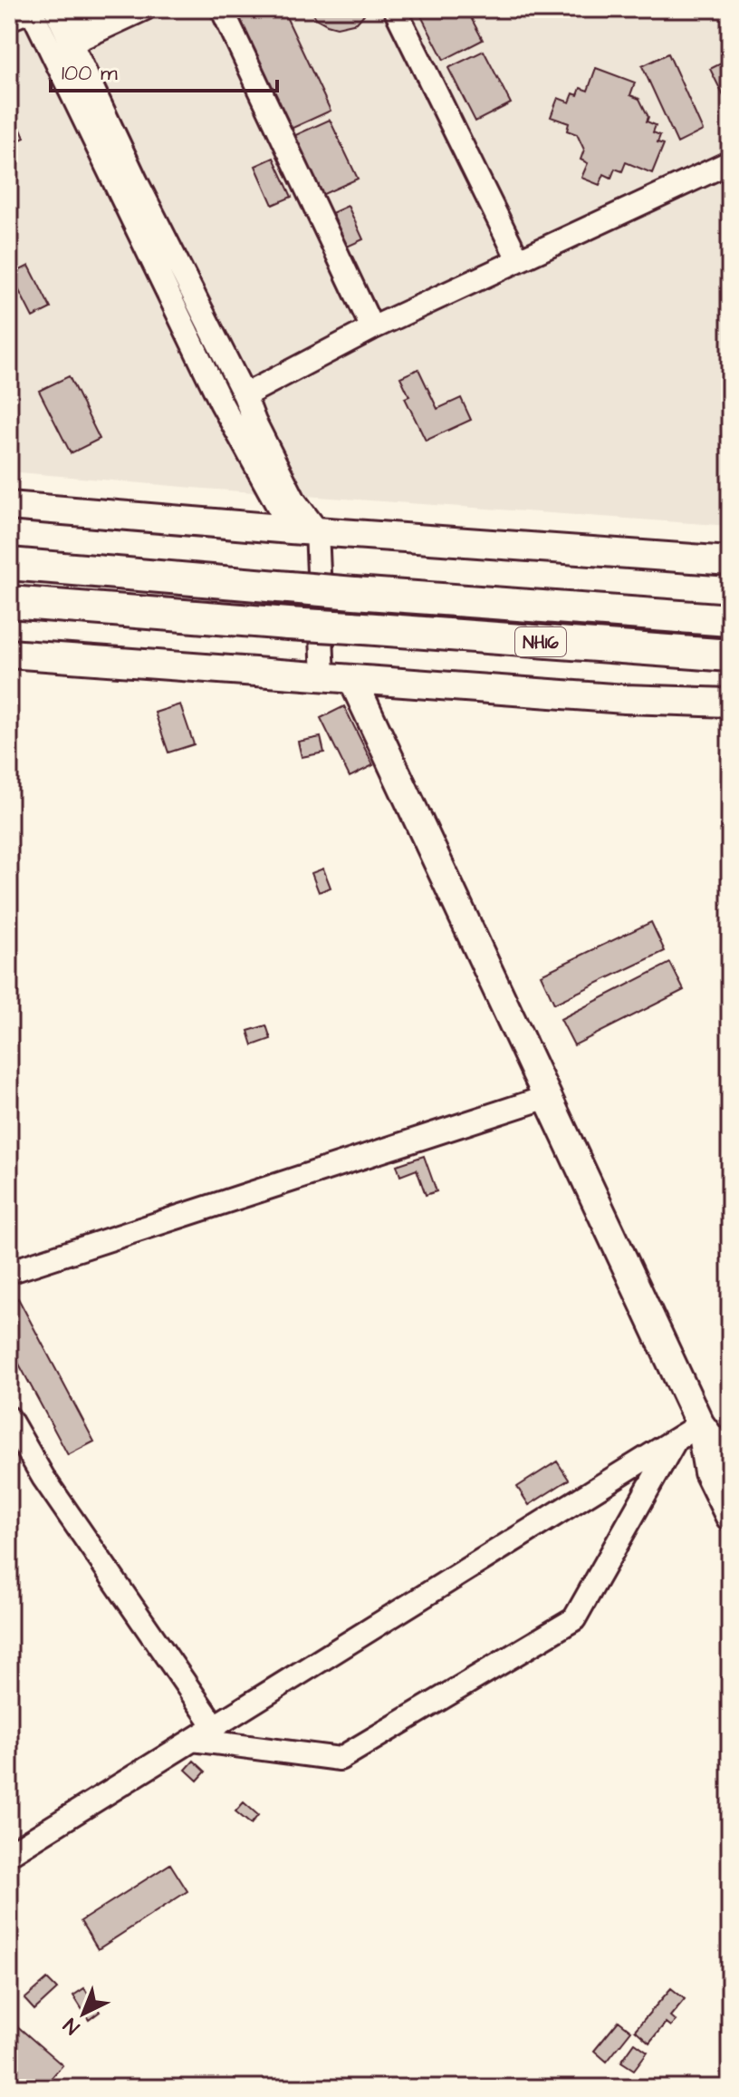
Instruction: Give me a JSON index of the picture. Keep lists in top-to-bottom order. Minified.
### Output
{"streets":{"highway":["NH16"]},"scale_bar":"100 m","north":"bottom left"}
